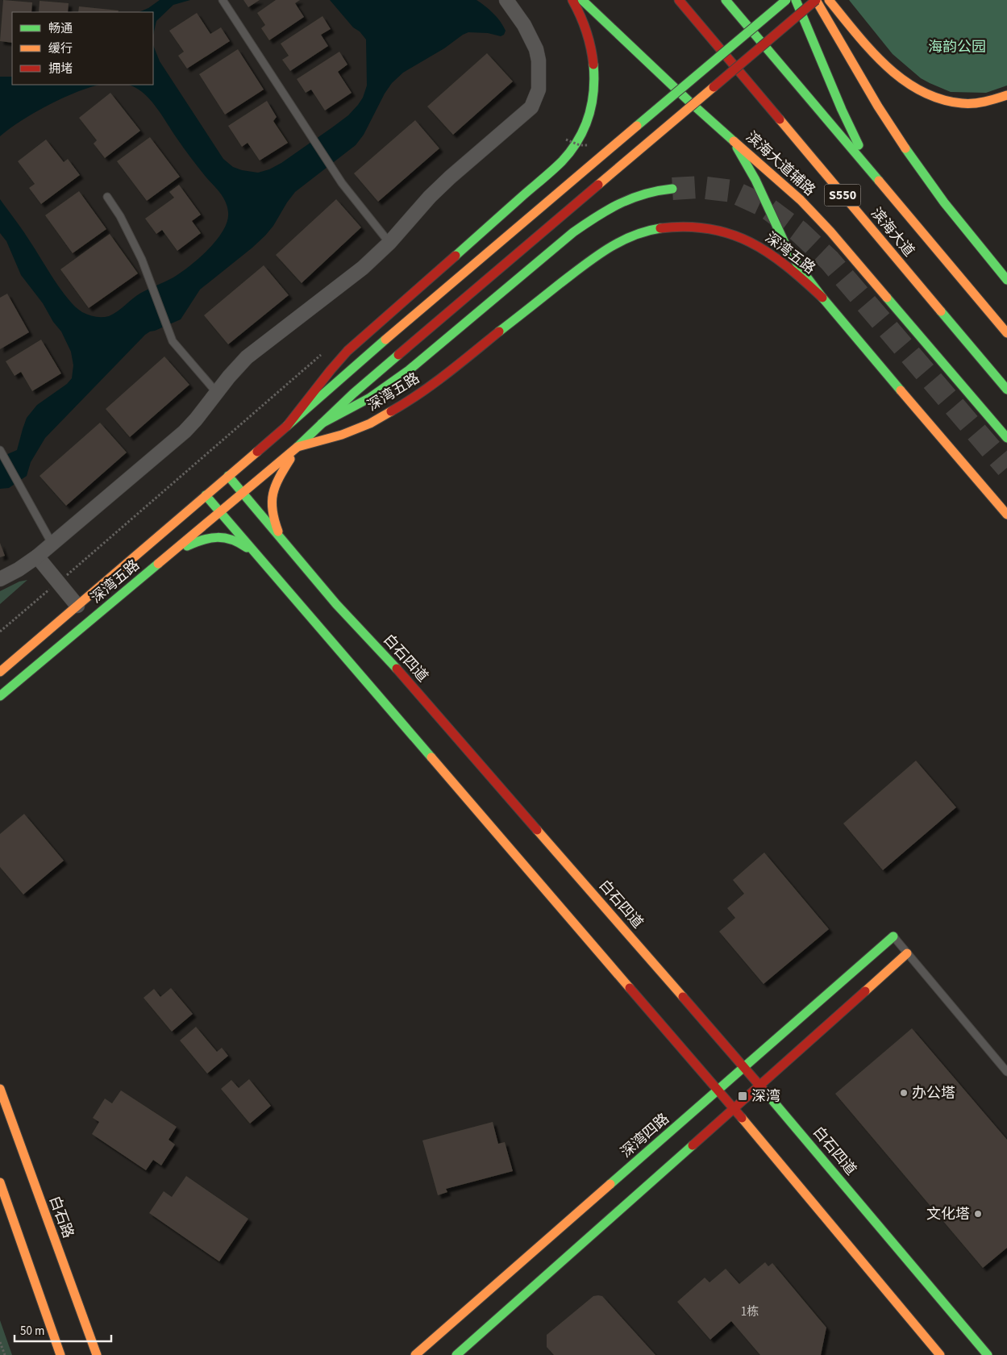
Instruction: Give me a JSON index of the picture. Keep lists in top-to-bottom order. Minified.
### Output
{"streets":{"main road":["滨海大道辅路","S550","滨海大道","深湾五路","白石四道","深湾四路","白石路"]},"crossings":[["深湾五路","白石四道"],["白石四道","深湾四路"]],"parks":["海韵公园"],"places":{"other":["办公塔","文化塔"],"transit":["深湾"]},"house_numbers":["1栋"],"legend":["畅通","缓行","拥堵"],"scale_bar":"50 m"}
